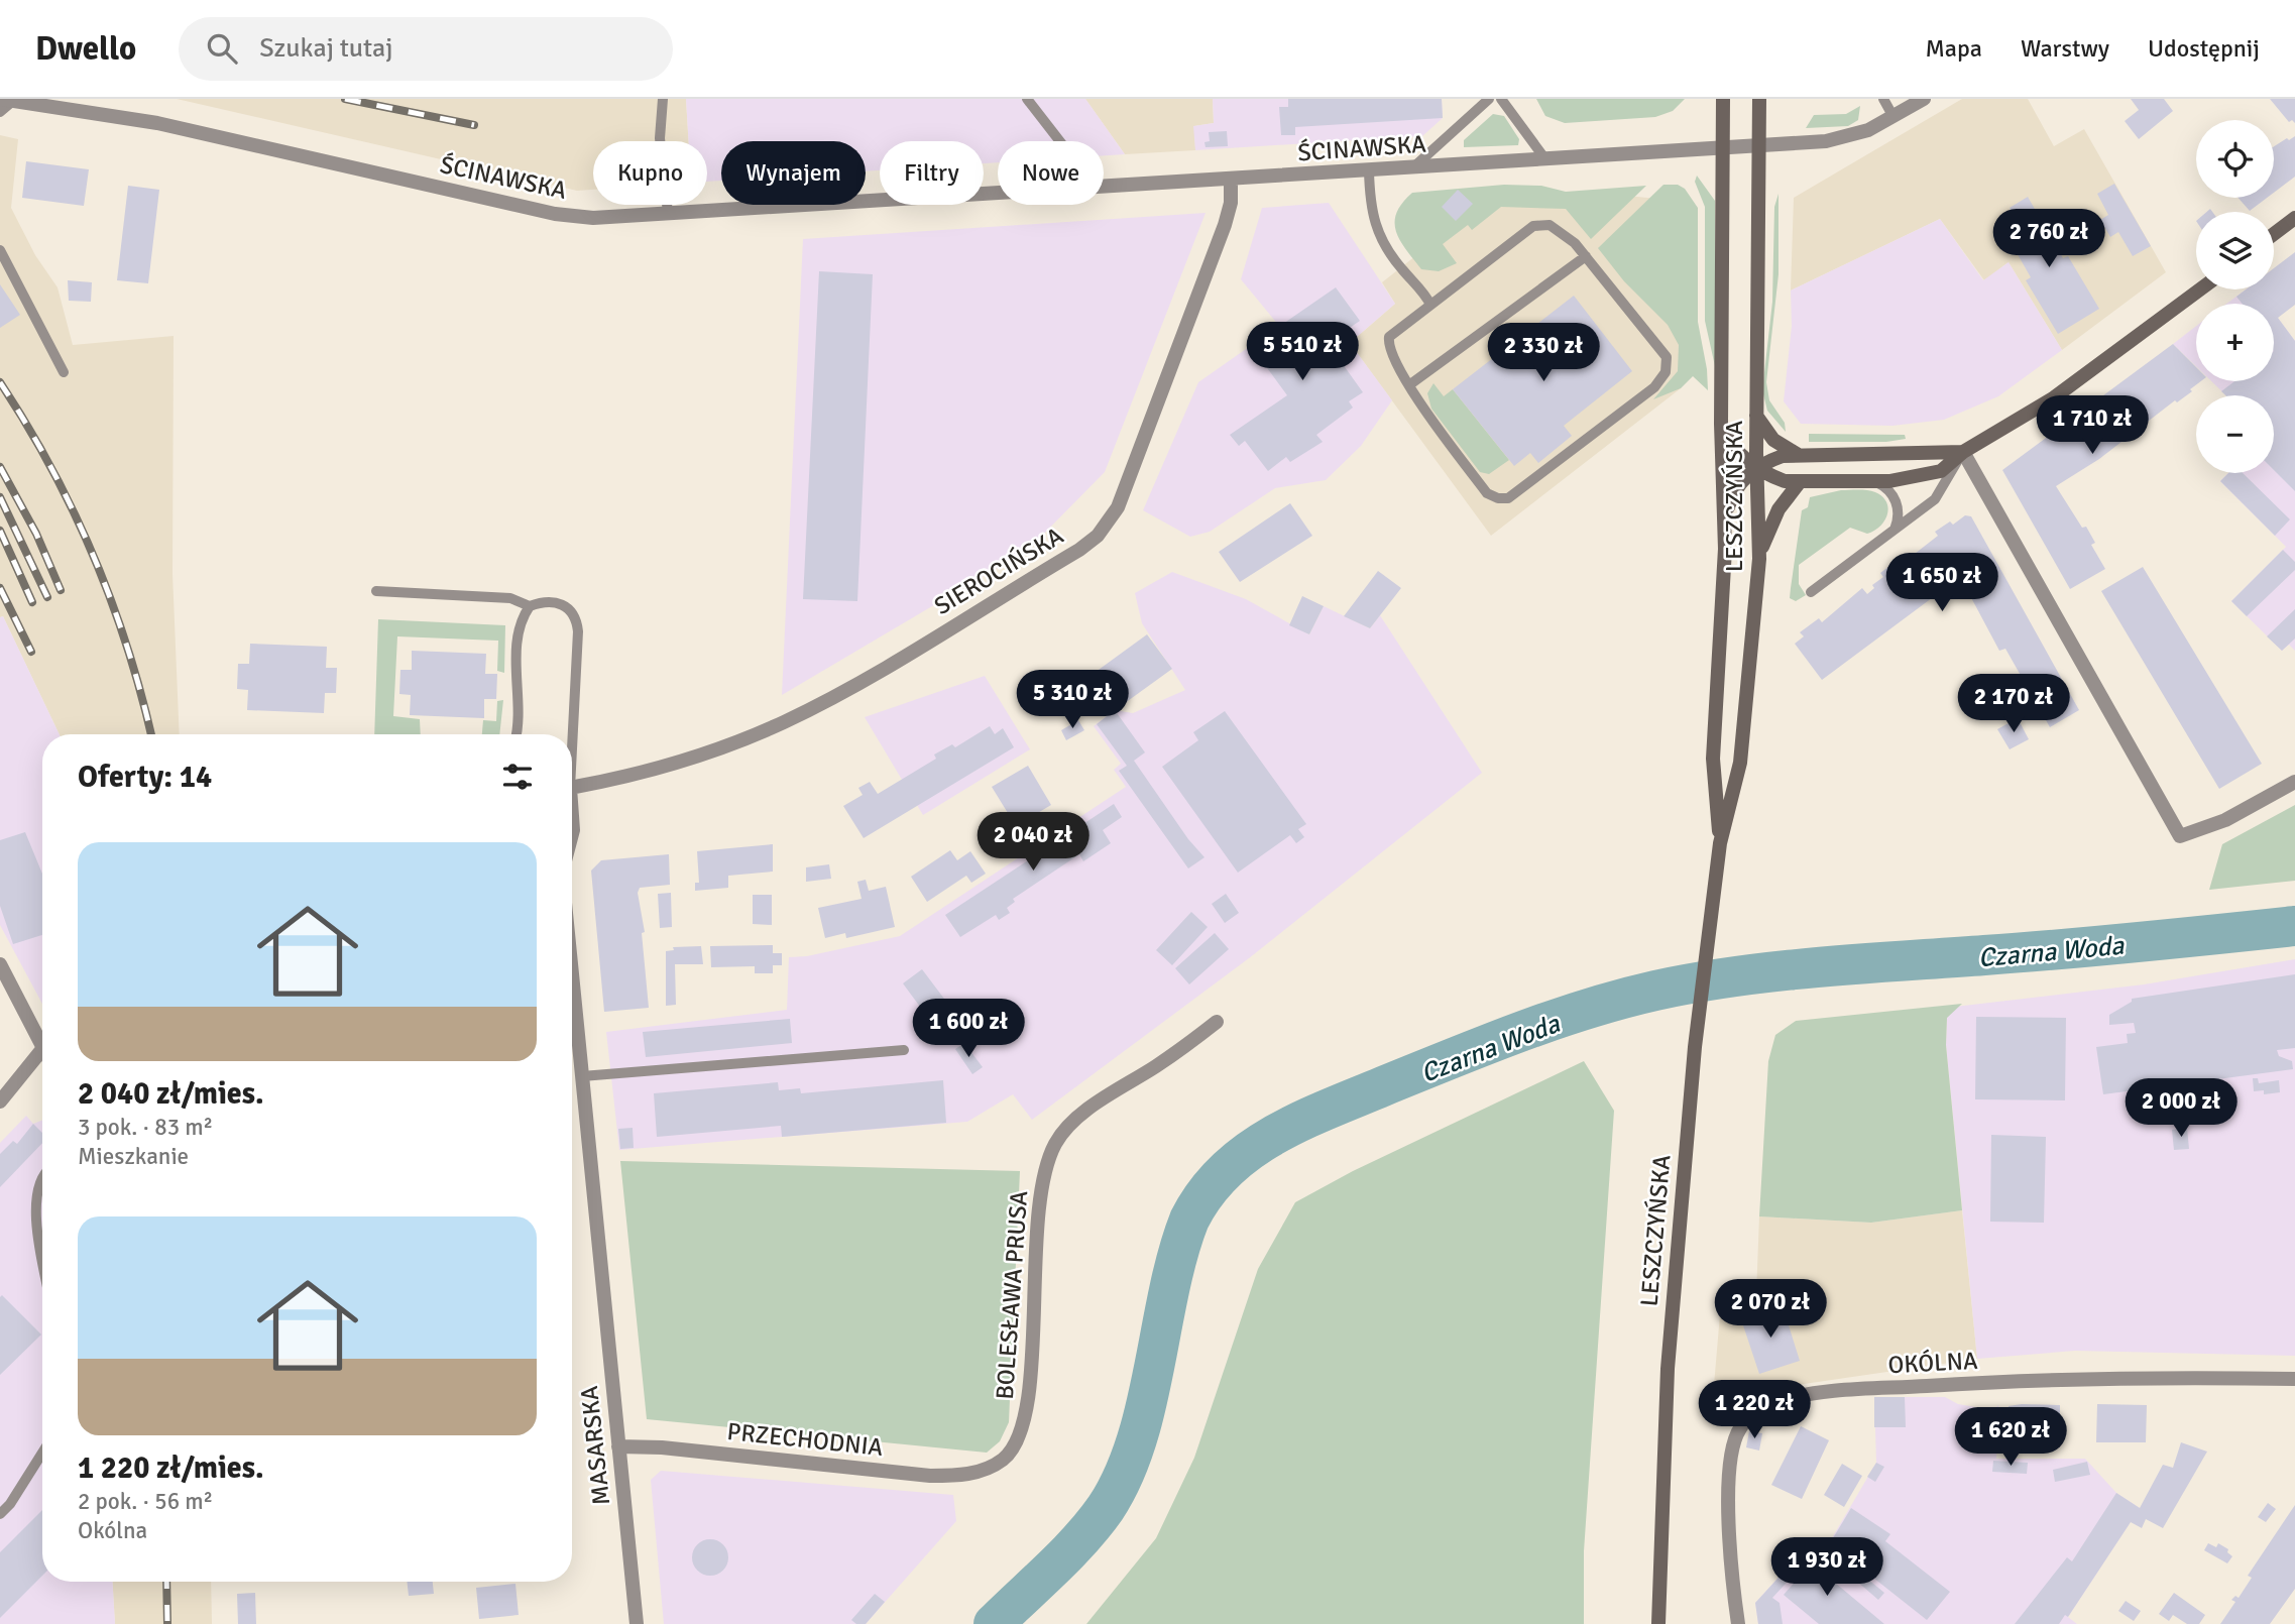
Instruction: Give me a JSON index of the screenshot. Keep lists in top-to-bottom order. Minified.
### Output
{"streets":{"main road":["LESZCZYŃSKA"],"street":["ŚCINAWSKA","SIEROCIŃSKA","BOLESŁAWA PRUSA","OKÓLNA","PRZECHODNIA","MASARSKA"]},"crossings":[["ŚCINAWSKA","LESZCZYŃSKA"],["ŚCINAWSKA","SIEROCIŃSKA"],["BOLESŁAWA PRUSA","PRZECHODNIA"],["PRZECHODNIA","MASARSKA"]],"water":["Czarna Woda"],"page":{"header":"Dwello","search":"Szukaj tutaj","nav":["Mapa","Warstwy","Udostępnij"],"map_buttons":["+","−"],"chip":["Kupno","Wynajem","Filtry","Nowe"],"price":["2 760 zł","5 510 zł","2 330 zł","1 710 zł","1 650 zł","5 310 zł","2 170 zł","2 040 zł","1 600 zł","2 000 zł","2 070 zł","1 220 zł","1 620 zł","1 930 zł"],"heading":"Oferty: 14","list":[{"name":"2 040 zł/mies.","note":"3 pok. · 83 m² · Mieszkanie"},{"name":"1 220 zł/mies.","note":"2 pok. · 56 m² · Okólna"}]}}
